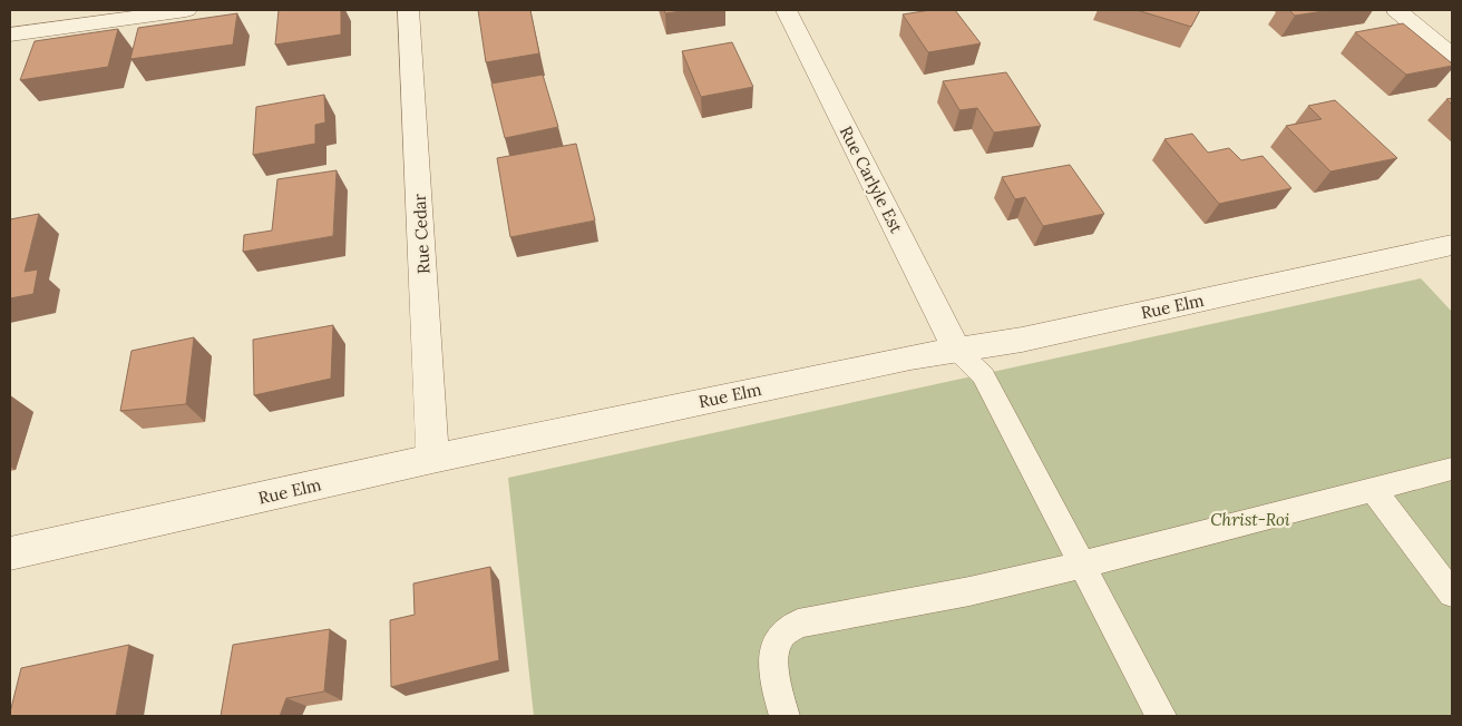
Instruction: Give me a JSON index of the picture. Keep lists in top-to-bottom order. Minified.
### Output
{"streets":{"street":["Rue Carlyle Est","Rue Cedar","Rue Elm"]},"crossings":[["Rue Carlyle Est","Rue Elm"],["Rue Cedar","Rue Elm"]],"parks":["Christ-Roi"]}
